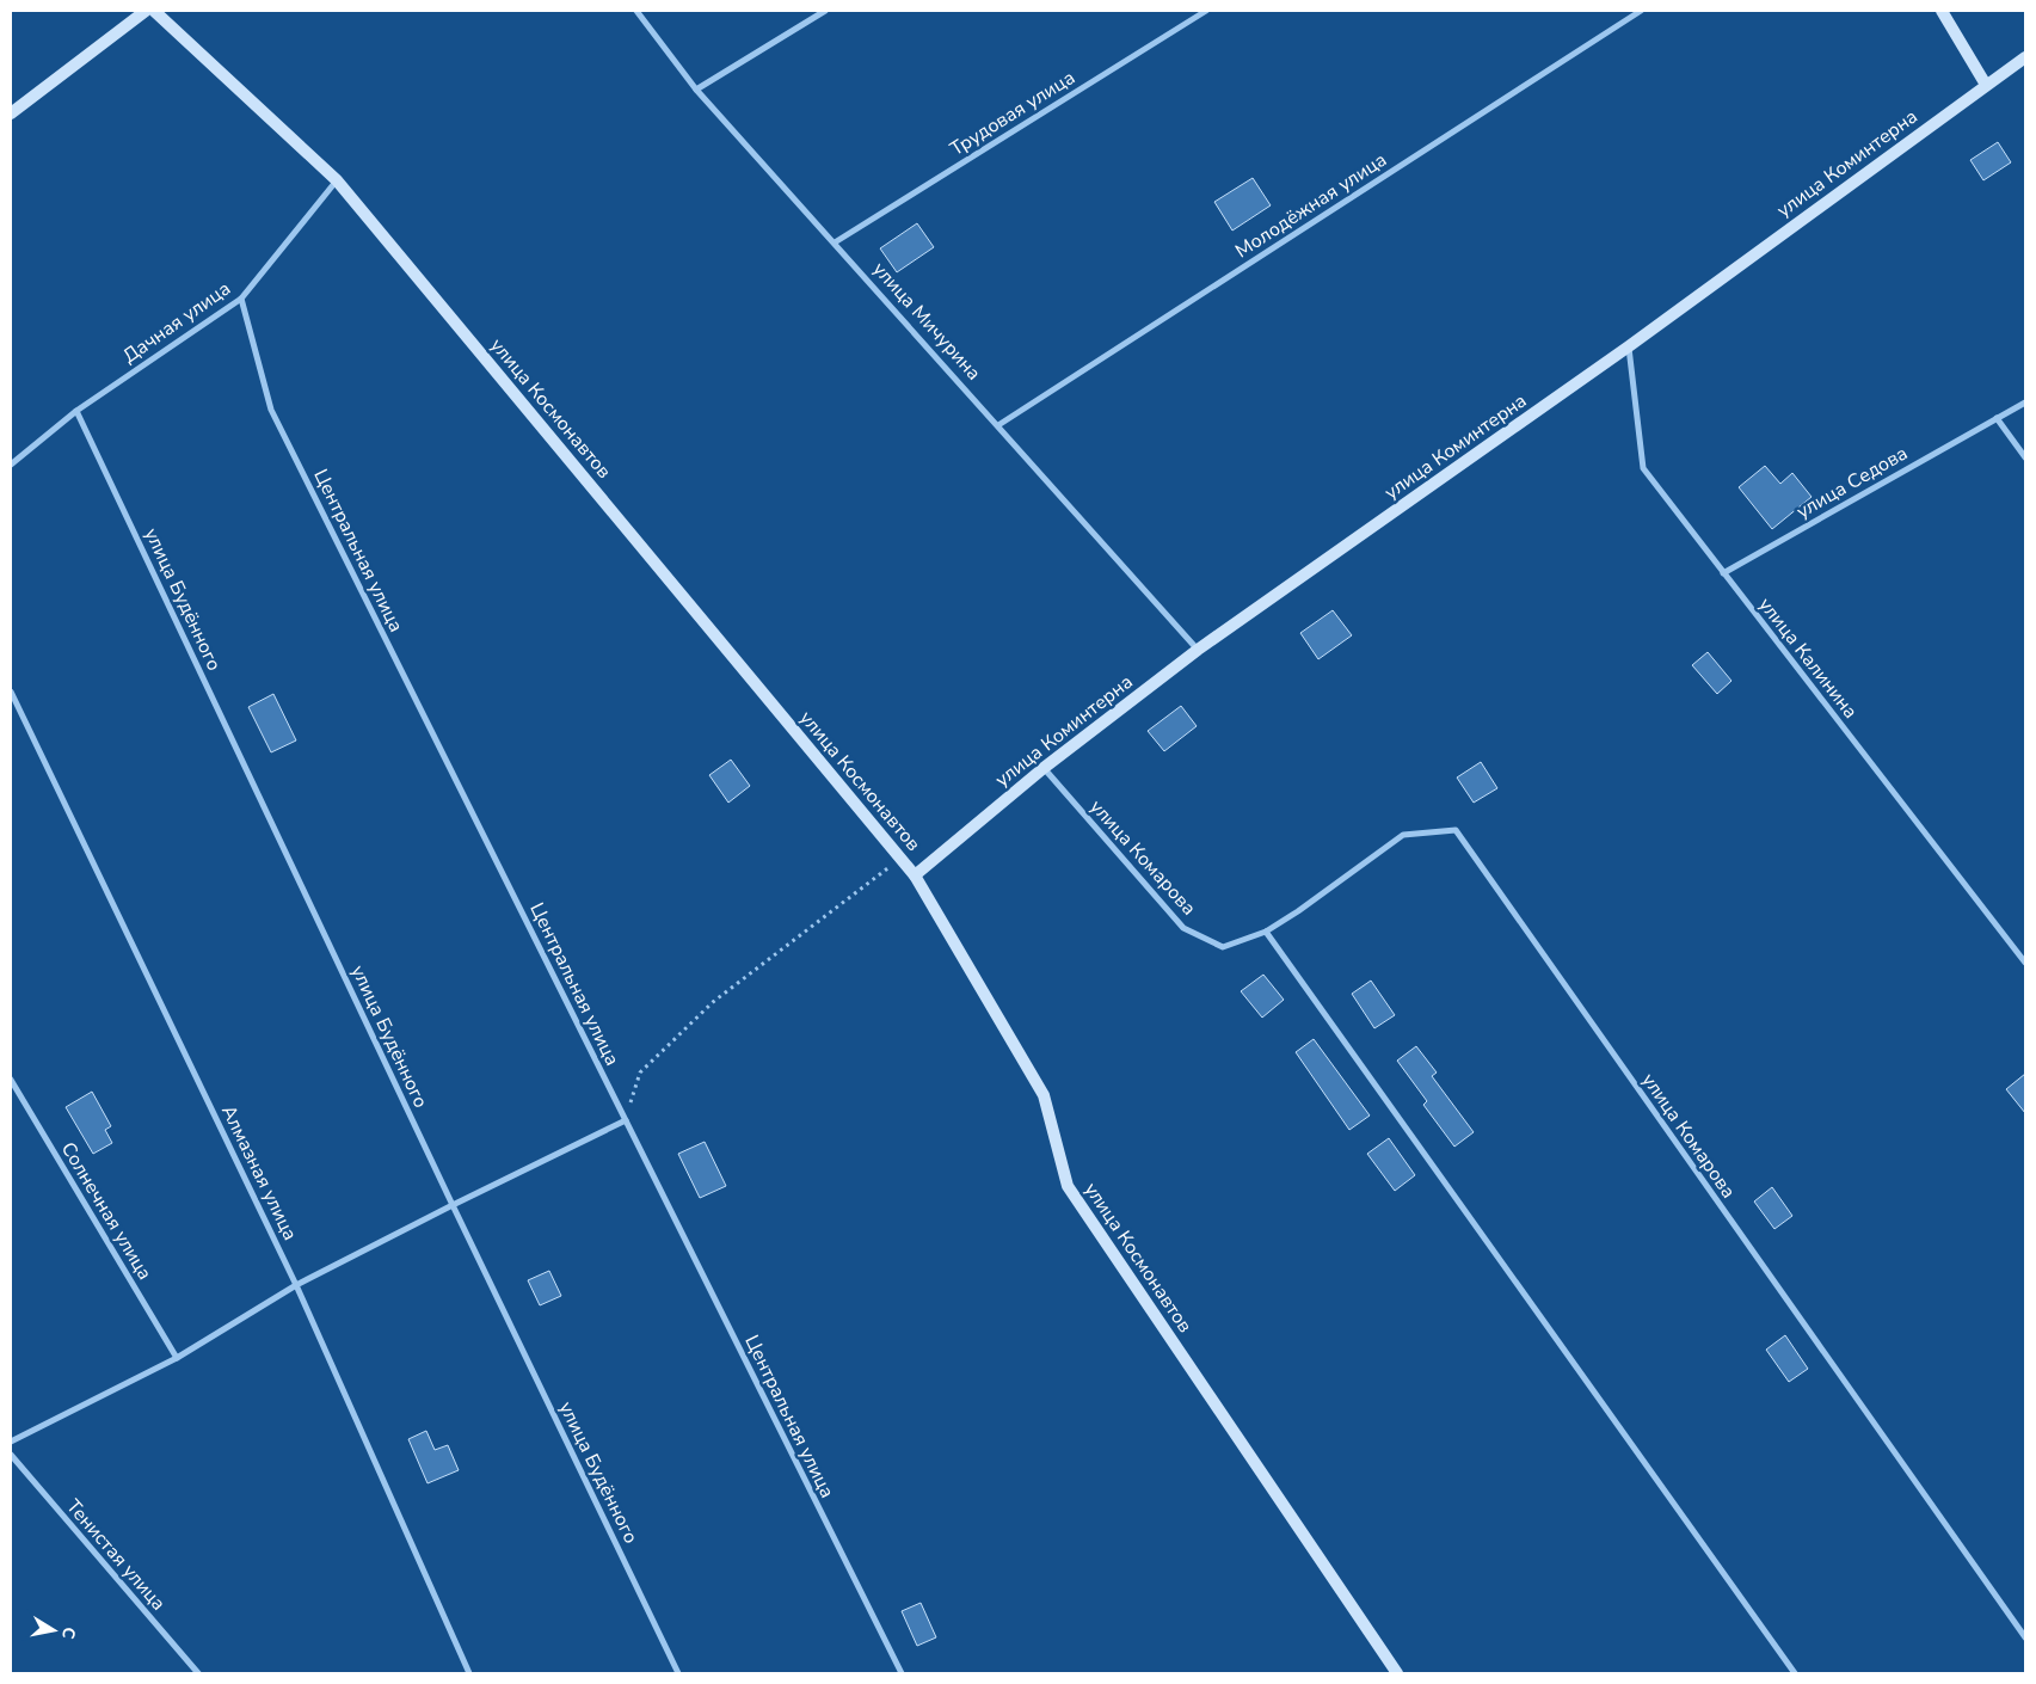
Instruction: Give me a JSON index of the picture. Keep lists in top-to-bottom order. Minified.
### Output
{"streets":{"street":["Трудовая улица","улица Коминтерна","Молодёжная улица","улица Мичурина","Дачная улица","улица Космонавтов","улица Седова","Центральная улица","улица Будённого","улица Калинина","улица Комарова","Алмазная улица","Солнечная улица","Тенистая улица"]},"crossings":[["Трудовая улица","улица Мичурина"],["улица Коминтерна","улица Мичурина"],["улица Коминтерна","улица Космонавтов"],["улица Коминтерна","улица Калинина"],["улица Коминтерна","улица Комарова"],["Молодёжная улица","улица Мичурина"],["Дачная улица","улица Космонавтов"],["Дачная улица","Центральная улица"],["Дачная улица","улица Будённого"],["улица Седова","улица Калинина"]],"north":"right"}
